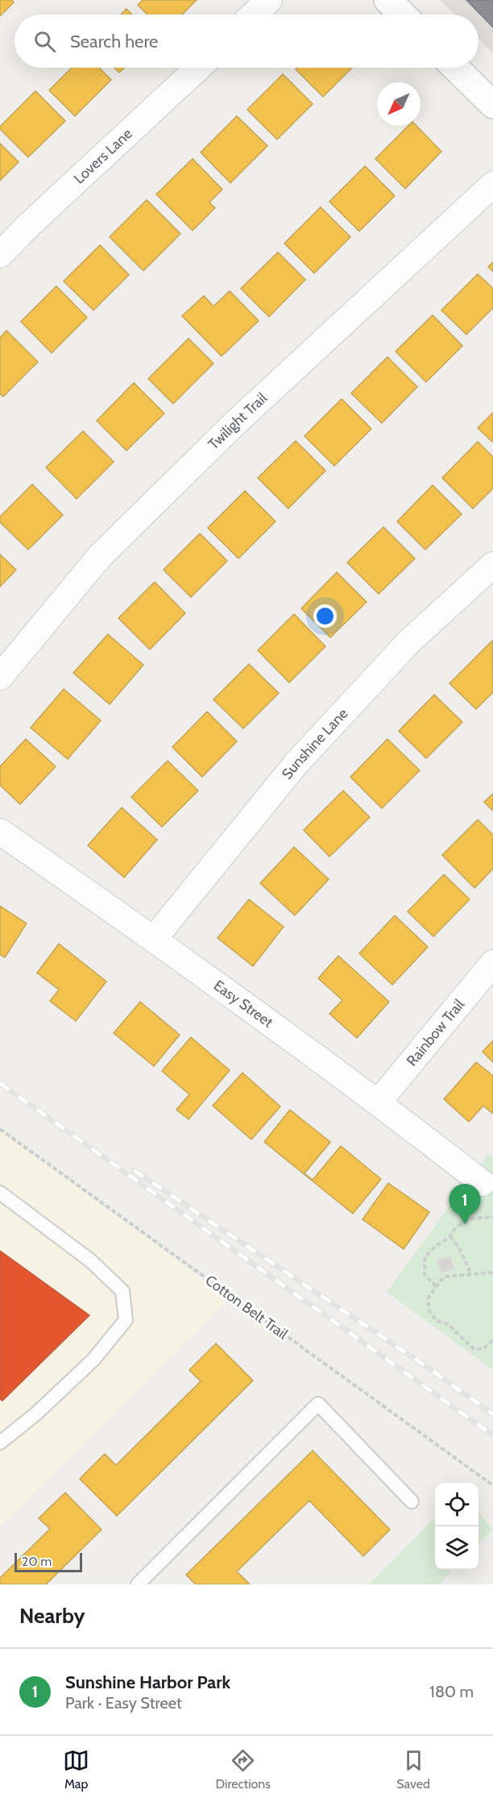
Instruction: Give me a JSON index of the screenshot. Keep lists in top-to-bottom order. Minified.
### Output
{"streets":{"street":["Lovers Lane","Twilight Trail","Sunshine Lane","Easy Street","Rainbow Trail"],"path":["Cotton Belt Trail"]},"crossings":[["Sunshine Lane","Easy Street"],["Easy Street","Rainbow Trail"]],"scale_bar":"20 m","north":"bottom left","page":{"search":"Search here","pins":"1","scale":"20 m","heading":"Nearby","list":[{"mark":"1","name":"Sunshine Harbor Park","note":"Park · Easy Street","value":"180 m"}],"nav":["Map","Directions","Saved"]}}
